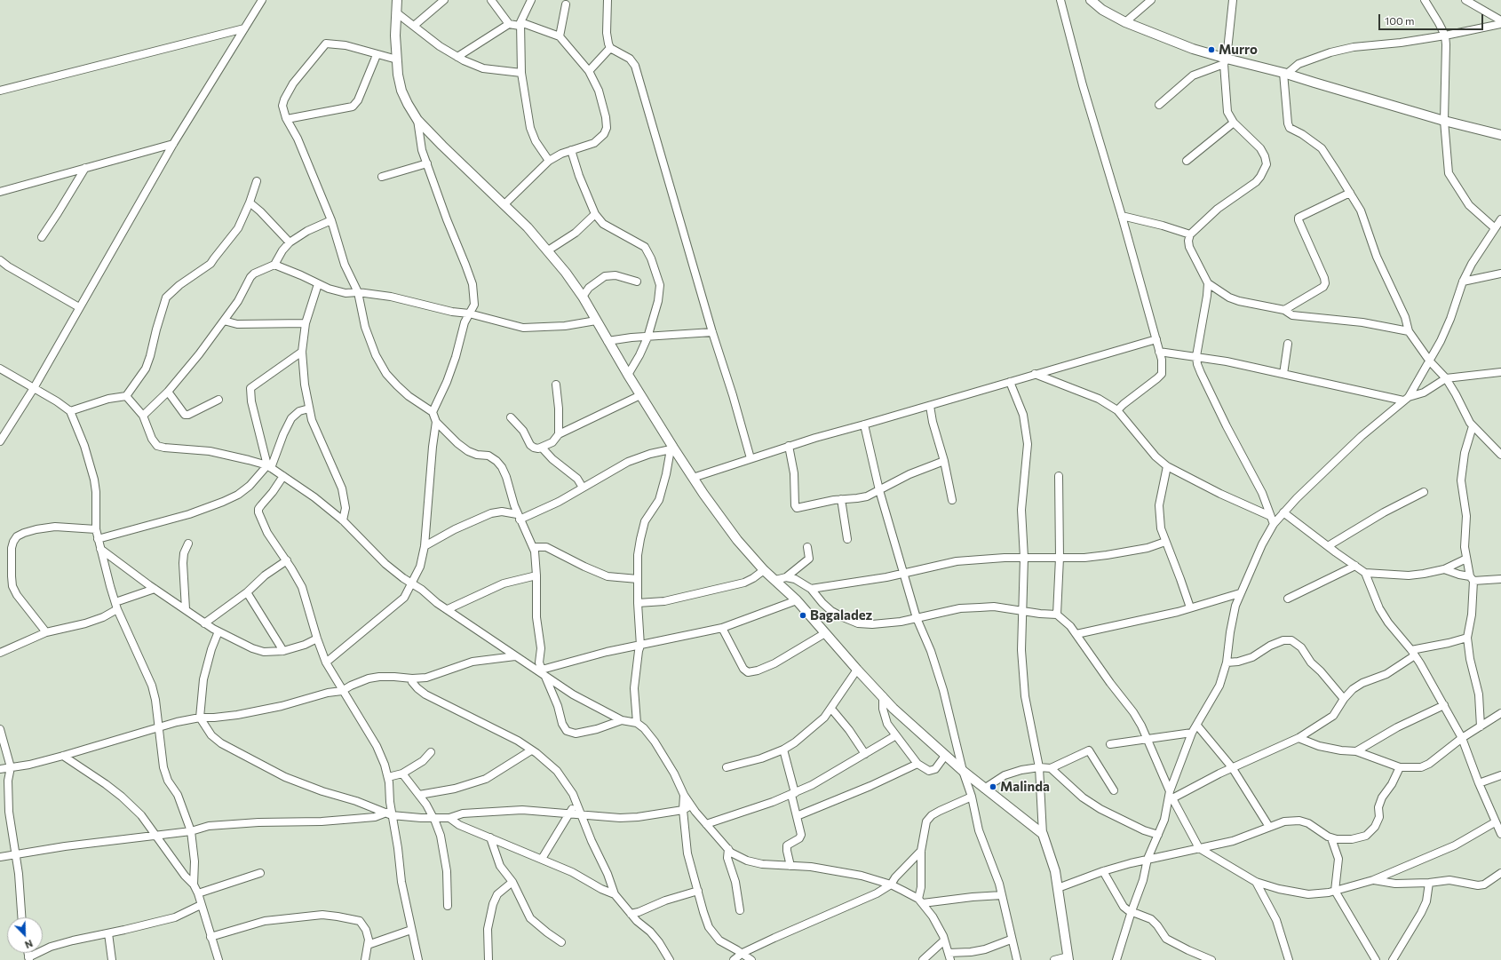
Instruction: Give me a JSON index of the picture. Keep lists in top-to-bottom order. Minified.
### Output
{"places":["Murro","Bagaladez","Malinda"],"scale_bar":"100 m","north":"bottom right"}
